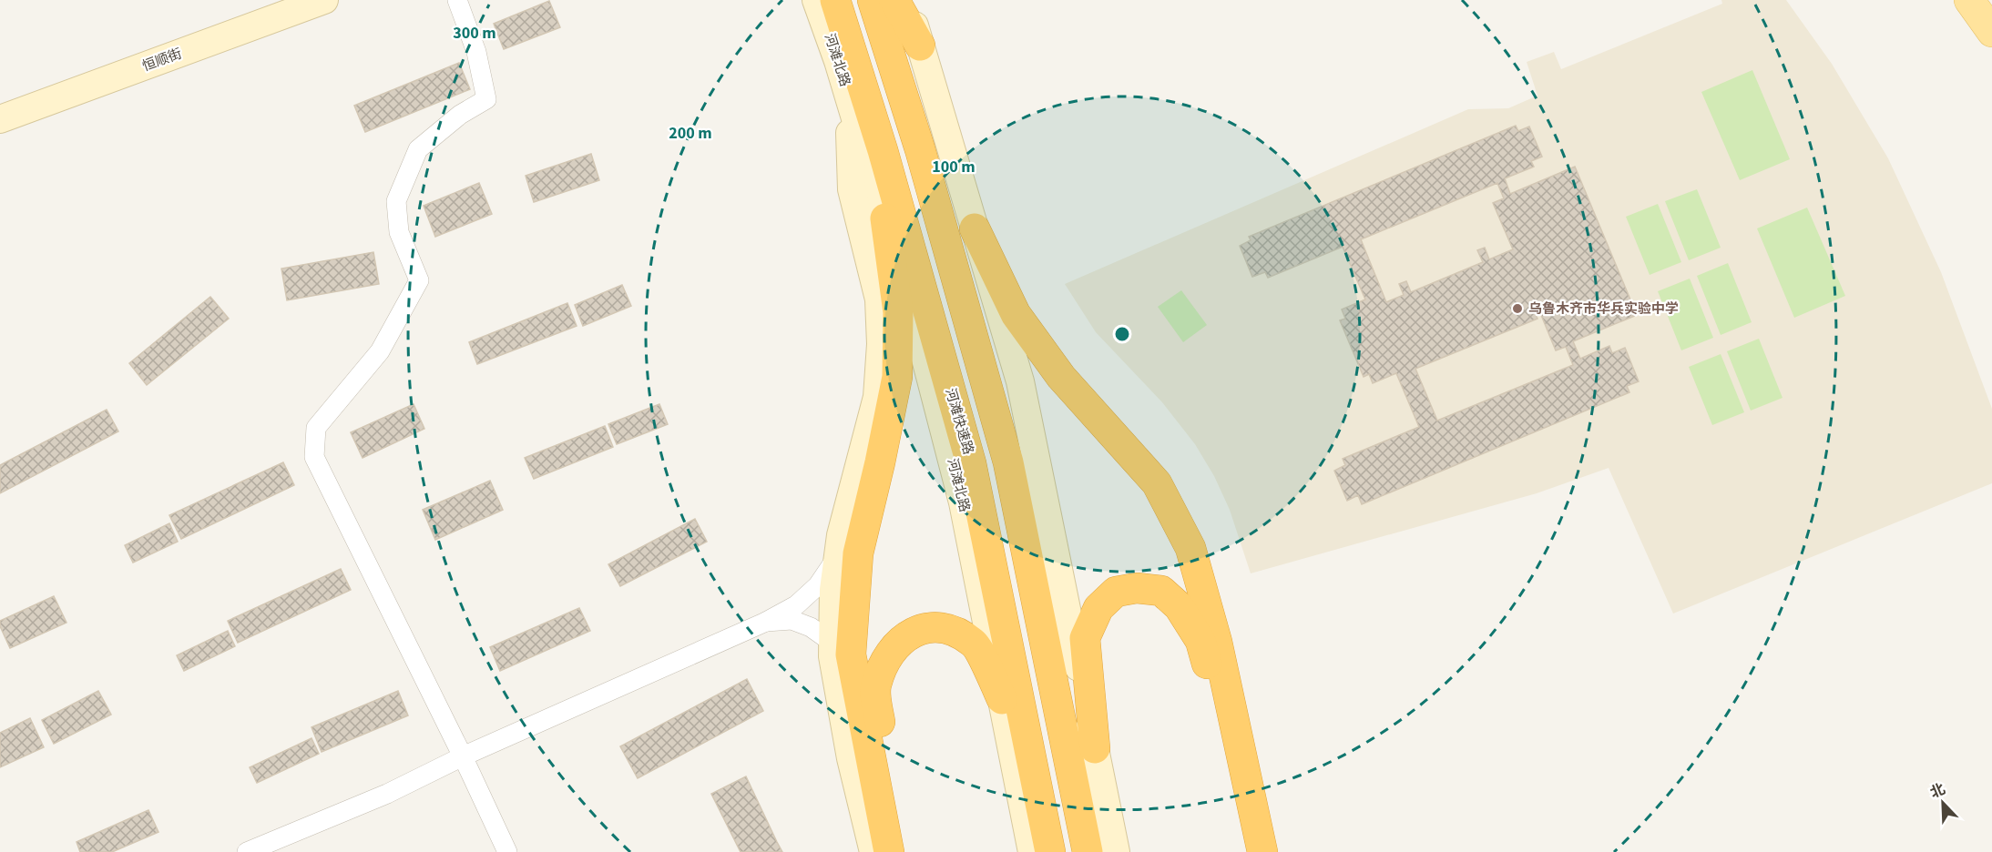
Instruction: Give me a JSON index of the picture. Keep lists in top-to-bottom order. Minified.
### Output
{"streets":{"highway":["河滩快速路"],"street":["恒顺街","河滩北路"]},"places":["乌鲁木齐市华兵实验中学"],"north":"top left","rings":["300 m","200 m","100 m"]}
